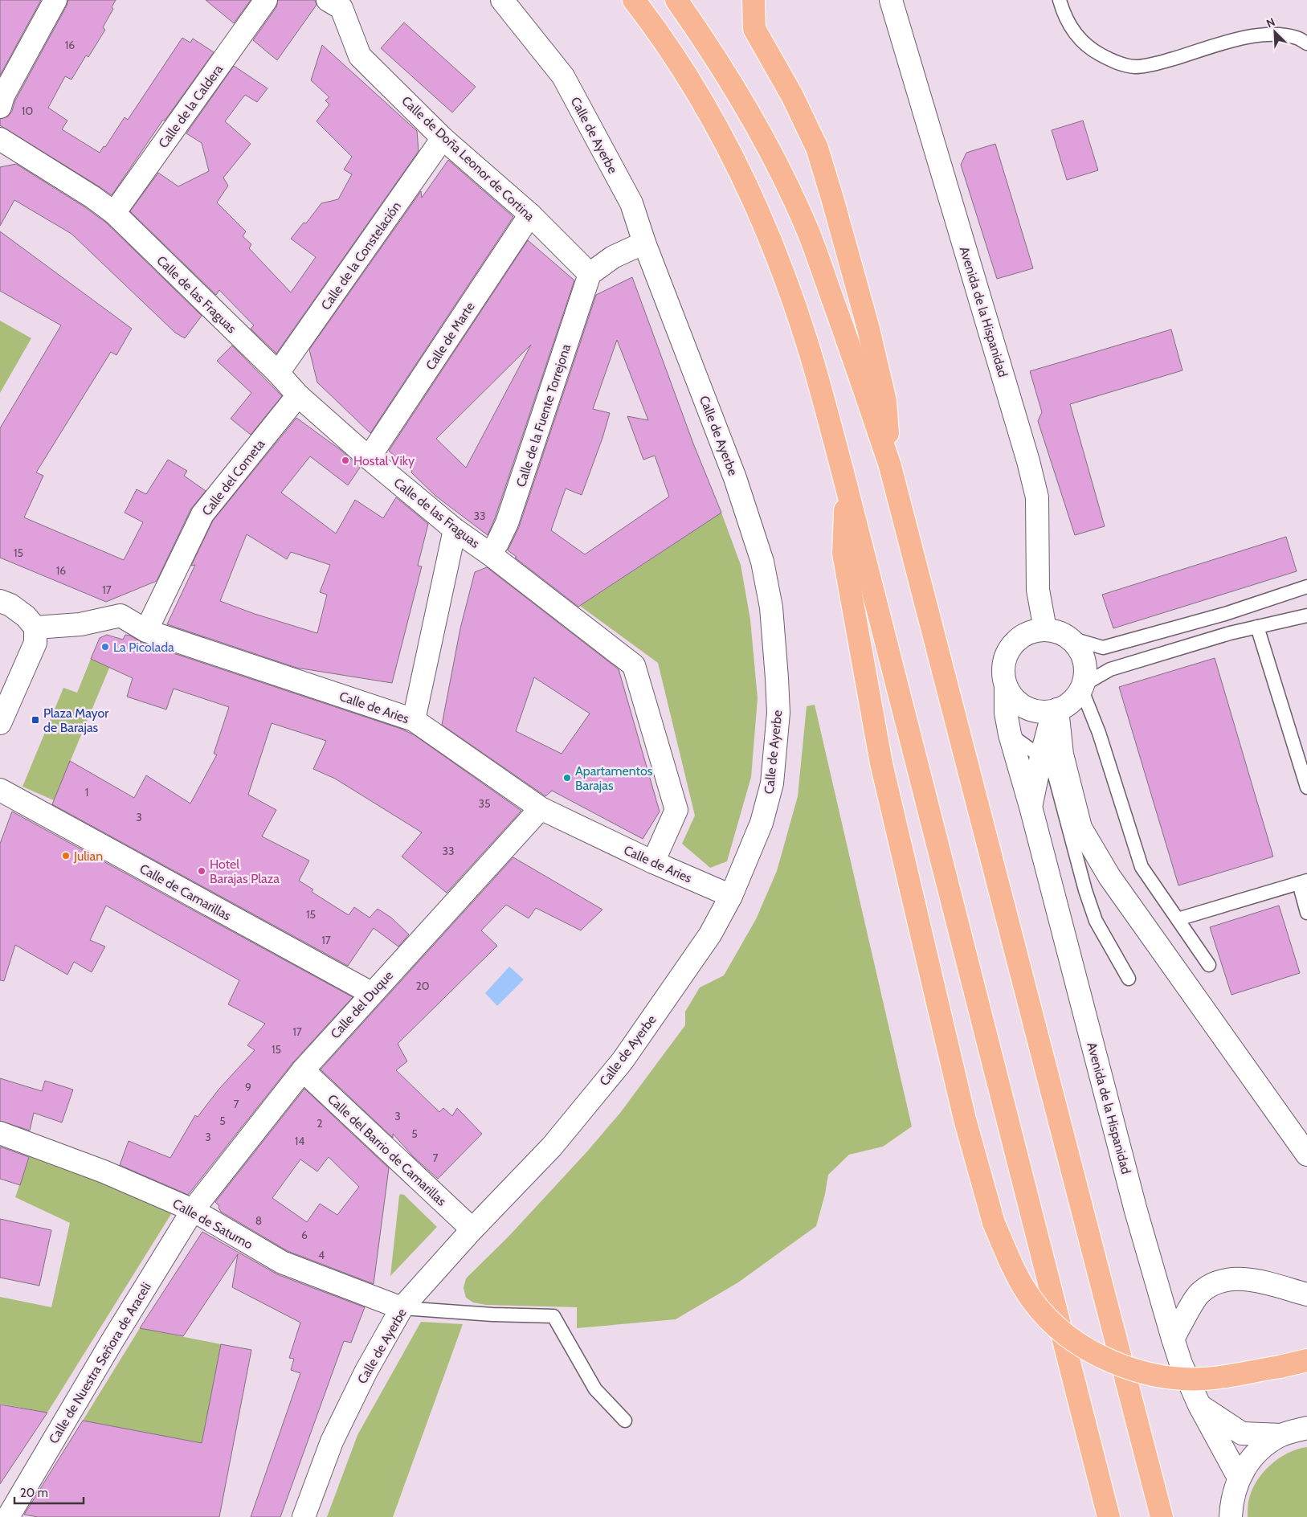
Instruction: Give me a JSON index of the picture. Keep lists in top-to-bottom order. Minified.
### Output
{"streets":{"street":["Calle de la Caldera","Calle de Ayerbe","Calle de Doña Leonor de Cortina","Calle de la Constelación","Calle de las Fraguas","Avenida de la Hispanidad","Calle de Marte","Calle de la Fuente Torrejona","Calle del Cometa","Calle de Aries","Calle de Camarillas","Calle del Duque","Calle del Barrio de Camarillas","Calle de Saturno","Calle de Nuestra Señora de Araceli"]},"crossings":[["Calle de la Caldera","Calle de las Fraguas"],["Calle de Ayerbe","Calle de Aries"],["Calle de Ayerbe","Calle del Barrio de Camarillas"],["Calle de Ayerbe","Calle de Saturno"],["Calle de Doña Leonor de Cortina","Calle de la Constelación"],["Calle de Doña Leonor de Cortina","Calle de Marte"],["Calle de Doña Leonor de Cortina","Calle de la Fuente Torrejona"],["Calle de la Constelación","Calle de las Fraguas"],["Calle de las Fraguas","Calle de Marte"],["Calle de las Fraguas","Calle de la Fuente Torrejona"],["Calle de las Fraguas","Calle del Cometa"],["Calle de las Fraguas","Calle de Aries"],["Calle del Cometa","Calle de Aries"],["Calle de Aries","Calle del Duque"],["Calle de Camarillas","Calle del Duque"],["Calle del Duque","Calle del Barrio de Camarillas"],["Calle del Duque","Calle de Saturno"],["Calle del Duque","Calle de Nuestra Señora de Araceli"],["Calle de Saturno","Calle de Nuestra Señora de Araceli"]],"places":{"other":["Hostal Viky","La Picolada","Apartamentos Barajas","Julian","Hotel Barajas Plaza"],"transit":["Plaza Mayor de Barajas"]},"house_numbers":["16","10","33","15","16","17","1","35","3","33","15","17","20","17","15","9","7","3","5","2","5","3","14","7","8","6","4"],"scale_bar":"20 m","north":"top left"}
